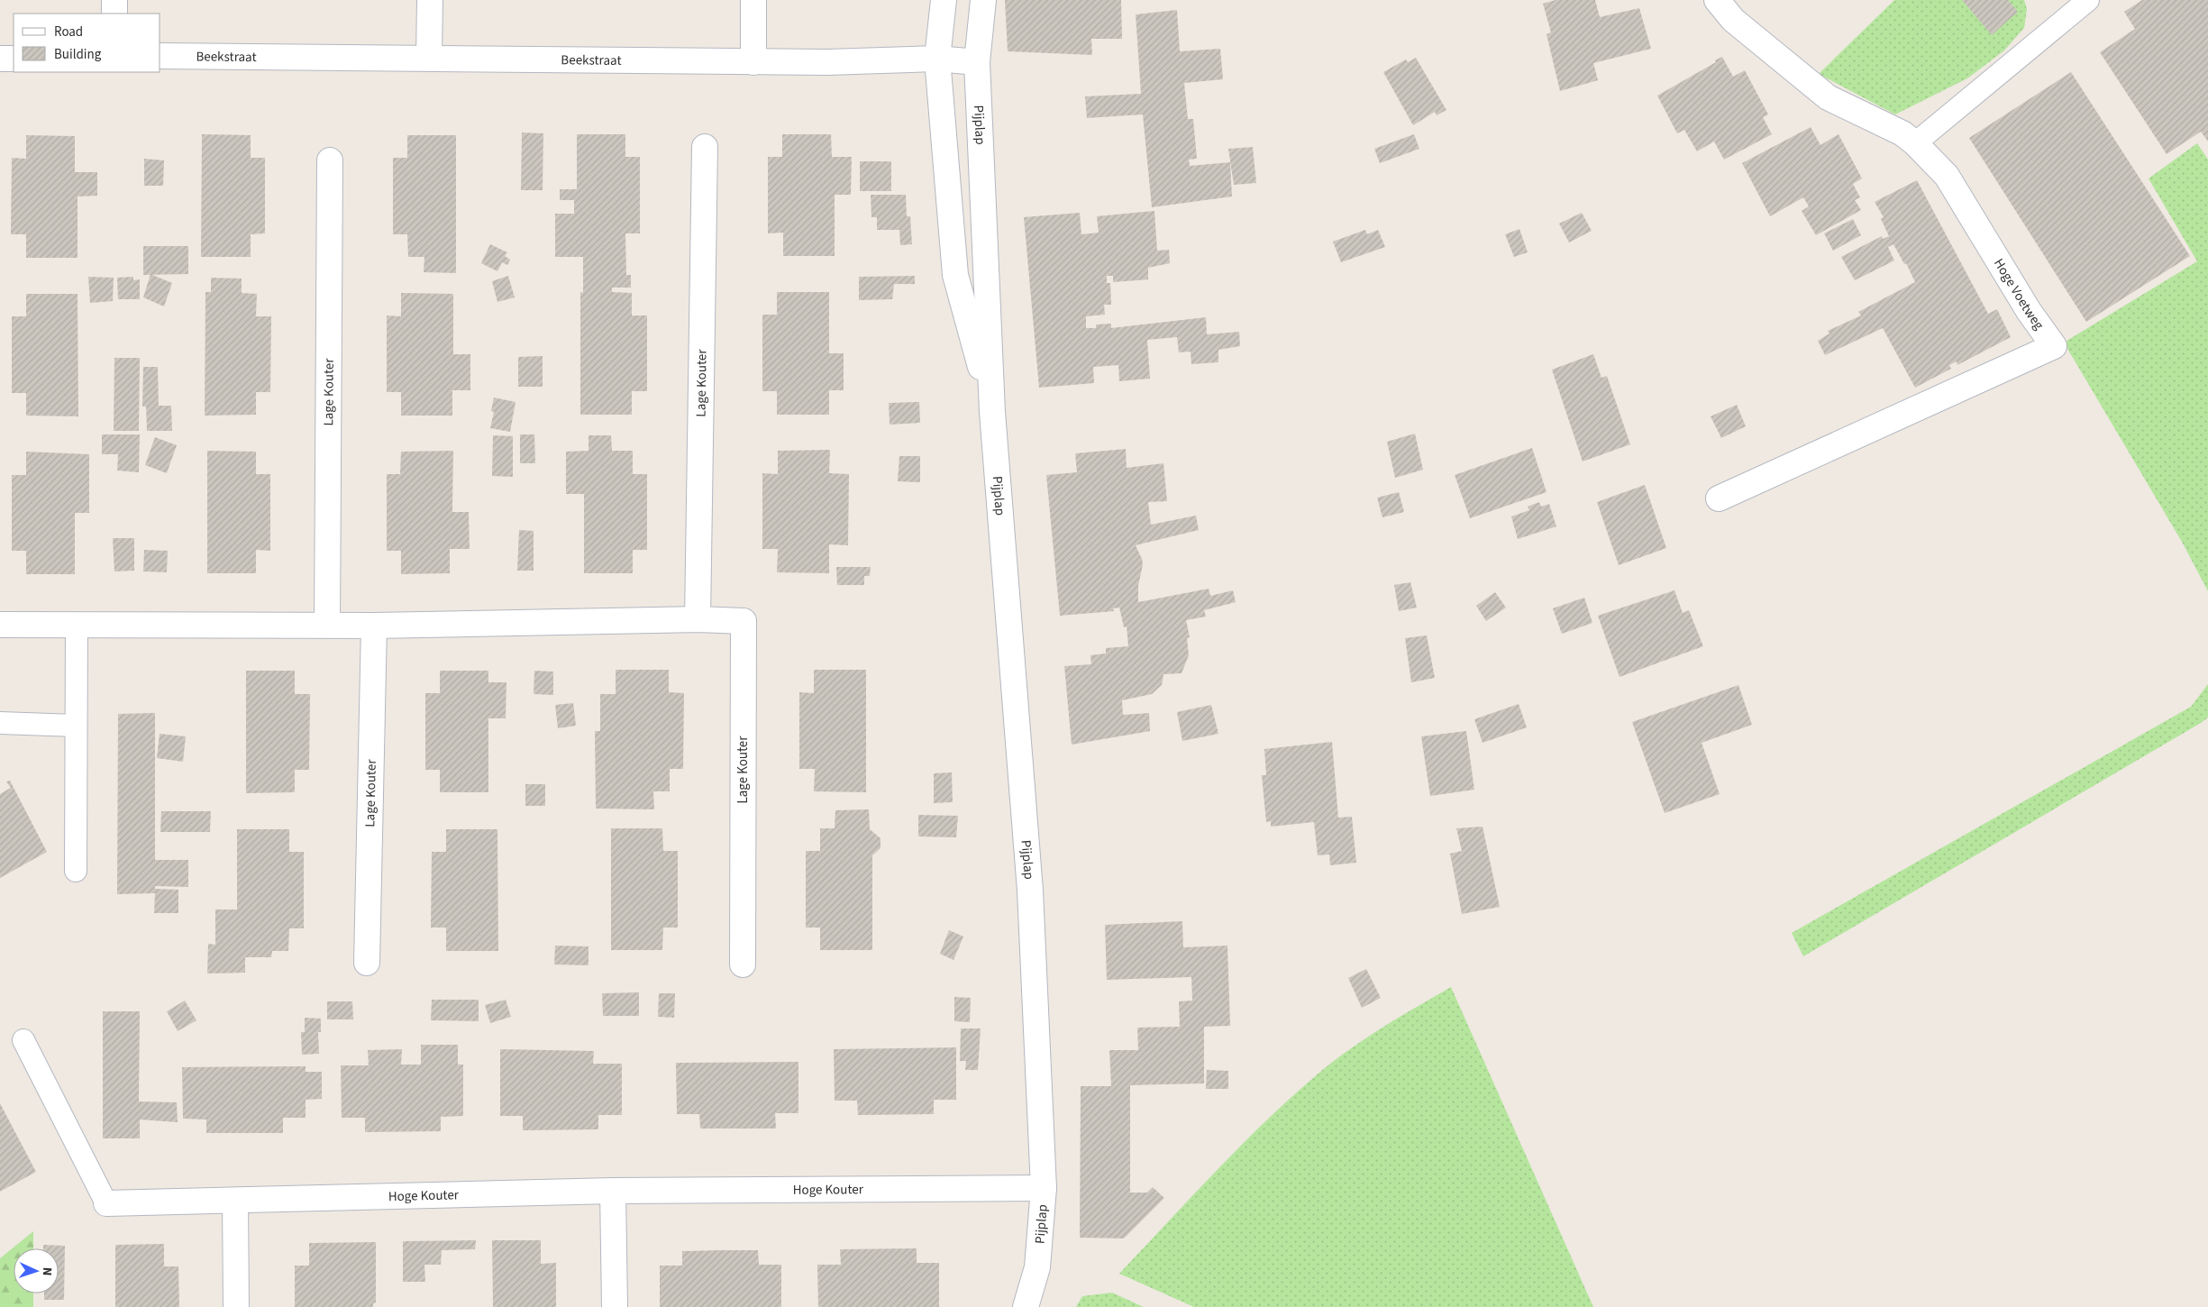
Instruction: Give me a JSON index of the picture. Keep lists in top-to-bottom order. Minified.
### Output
{"streets":{"street":["Beekstraat","Pijplap","Hoge Voetweg","Lage Kouter","Hoge Kouter"]},"crossings":[["Beekstraat","Pijplap"],["Pijplap","Hoge Kouter"]],"legend":["Road","Building"],"north":"right"}
